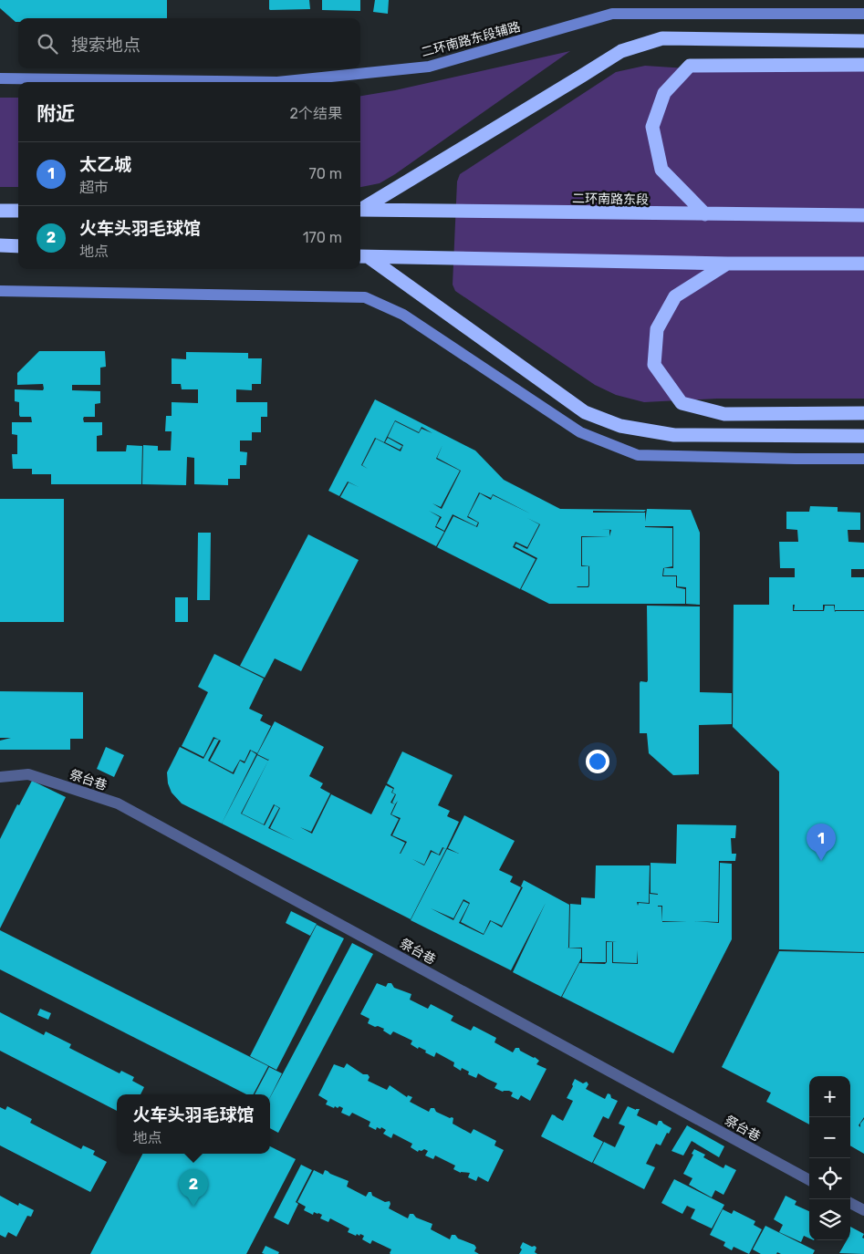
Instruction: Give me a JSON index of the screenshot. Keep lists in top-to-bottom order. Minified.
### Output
{"streets":{"highway":["二环南路东段"],"main road":["二环南路东段辅路"],"street":["祭台巷"]},"page":{"search":"搜索地点","heading":["附近","2个结果"],"list":[{"mark":"1","name":"太乙城","note":"超市","value":"70 m"},{"mark":"2","name":"火车头羽毛球馆","note":"地点","value":"170 m"}],"pins":["1","2"],"map_buttons":["+","−"],"popup":["火车头羽毛球馆","地点"]}}
